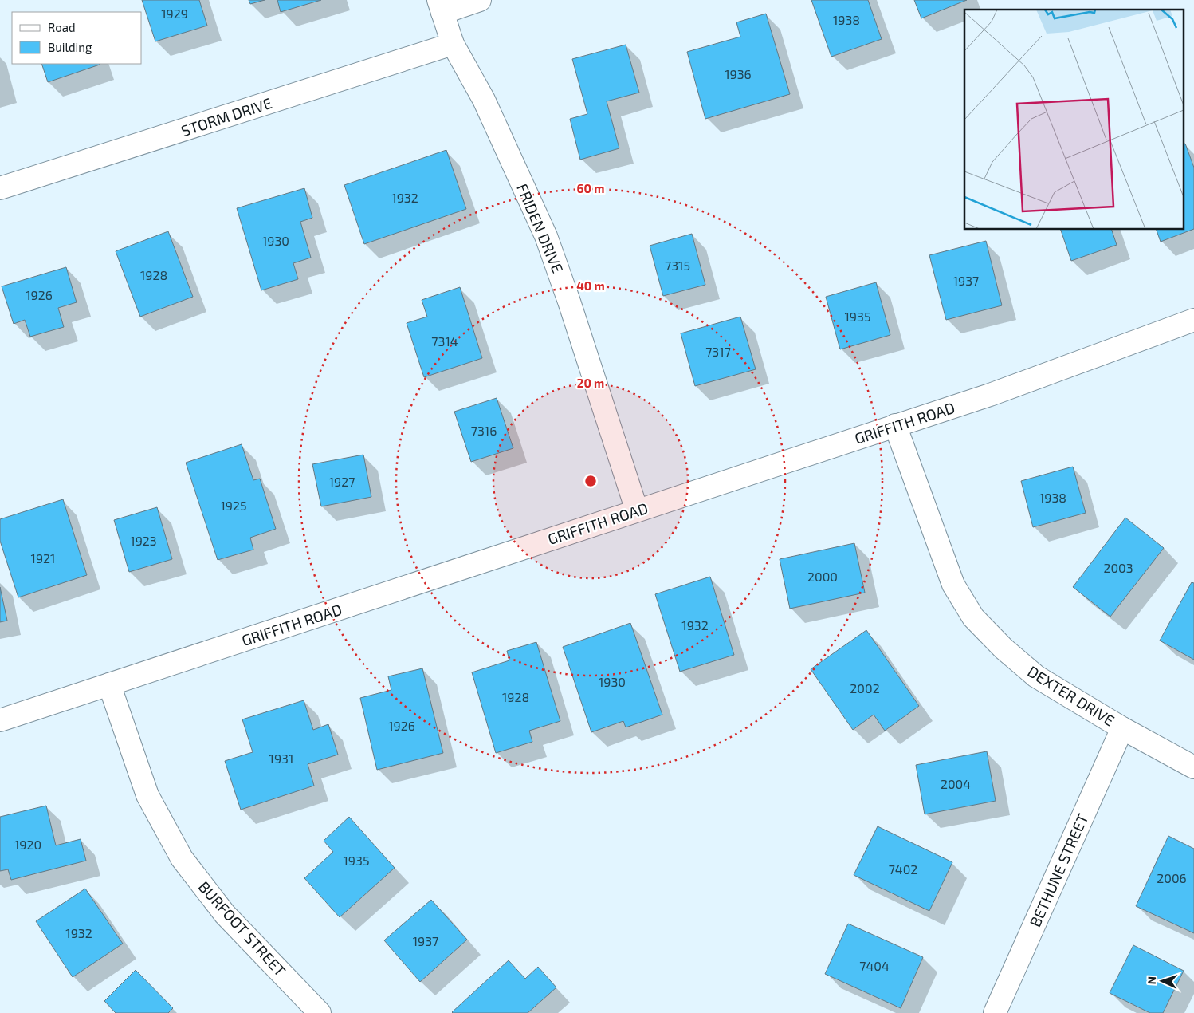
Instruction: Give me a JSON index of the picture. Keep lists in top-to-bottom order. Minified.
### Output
{"streets":{"street":["STORM DRIVE","FRIDEN DRIVE","GRIFFITH ROAD","DEXTER DRIVE","BETHUNE STREET","BURFOOT STREET"]},"crossings":[["STORM DRIVE","FRIDEN DRIVE"],["FRIDEN DRIVE","GRIFFITH ROAD"],["GRIFFITH ROAD","DEXTER DRIVE"],["GRIFFITH ROAD","BURFOOT STREET"],["DEXTER DRIVE","BETHUNE STREET"]],"house_numbers":["1929","1938","1936","1932","1930","7315","1928","1937","1926","1935","7314","7317","7316","1927","1938","1925","1923","1921","2003","2000","1932","1930","2002","1928","1926","1931","2004","1920","1935","7402","2006","1932","1937","7404"],"legend":["Road","Building"],"north":"left","rings":["60 m","40 m","20 m"]}
